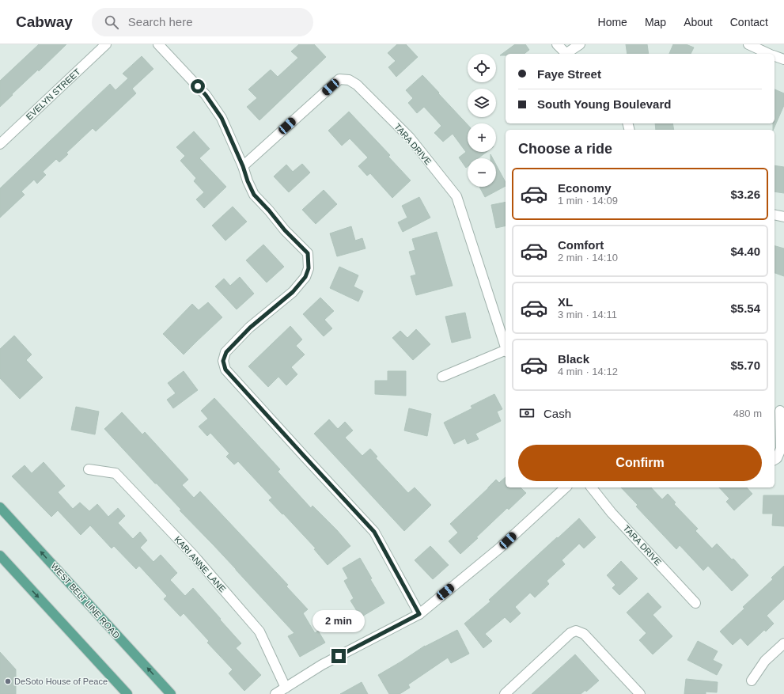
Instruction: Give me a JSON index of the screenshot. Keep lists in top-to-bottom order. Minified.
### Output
{"streets":{"main road":["WEST BELT LINE ROAD"],"street":["EVELYN STREET","TARA DRIVE","KARI ANNE LANE"]},"places":["DeSoto House of Peace"],"page":{"header":"Cabway","search":"Search here","nav":["Home","Map","About","Contact"],"map_buttons":["+","−"],"banner":["Faye Street","South Young Boulevard"],"heading":"Choose a ride","list":[{"name":"Economy","note":"1 min · 14:09","value":"$3.26"},{"name":"Comfort","note":"2 min · 14:10","value":"$4.40"},{"name":"XL","note":"3 min · 14:11","value":"$5.54"},{"name":"Black","note":"4 min · 14:12","value":"$5.70"}],"pay":["Cash","480 m"],"buttons":"Confirm","bubble":"2 min"}}
